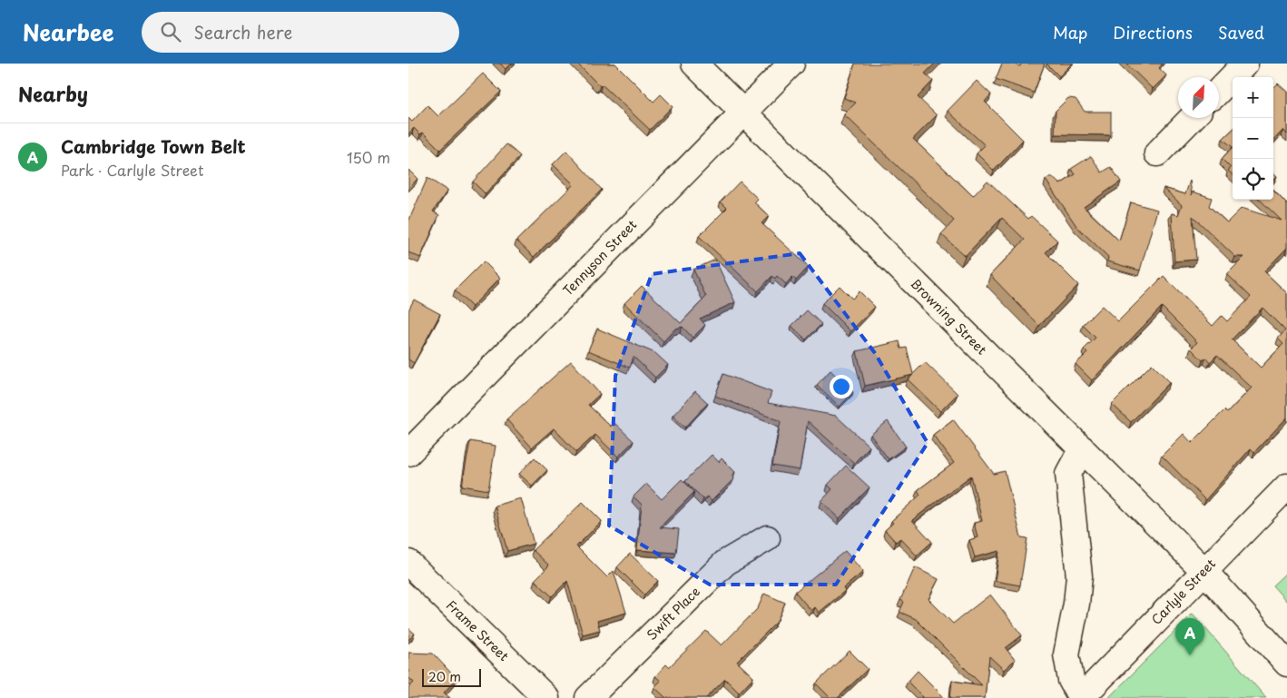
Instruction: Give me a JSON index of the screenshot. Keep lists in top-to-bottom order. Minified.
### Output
{"streets":{"street":["Tennyson Street","Browning Street","Carlyle Street","Swift Place","Frame Street"]},"crossings":[["Tennyson Street","Browning Street"],["Browning Street","Carlyle Street"]],"scale_bar":"20 m","north":"top right","page":{"header":"Nearbee","search":"Search here","nav":["Map","Directions","Saved"],"heading":"Nearby","map_buttons":["+","−"],"list":[{"mark":"A","name":"Cambridge Town Belt","note":"Park · Carlyle Street","value":"150 m"}],"pins":"A","scale":"20 m"}}
